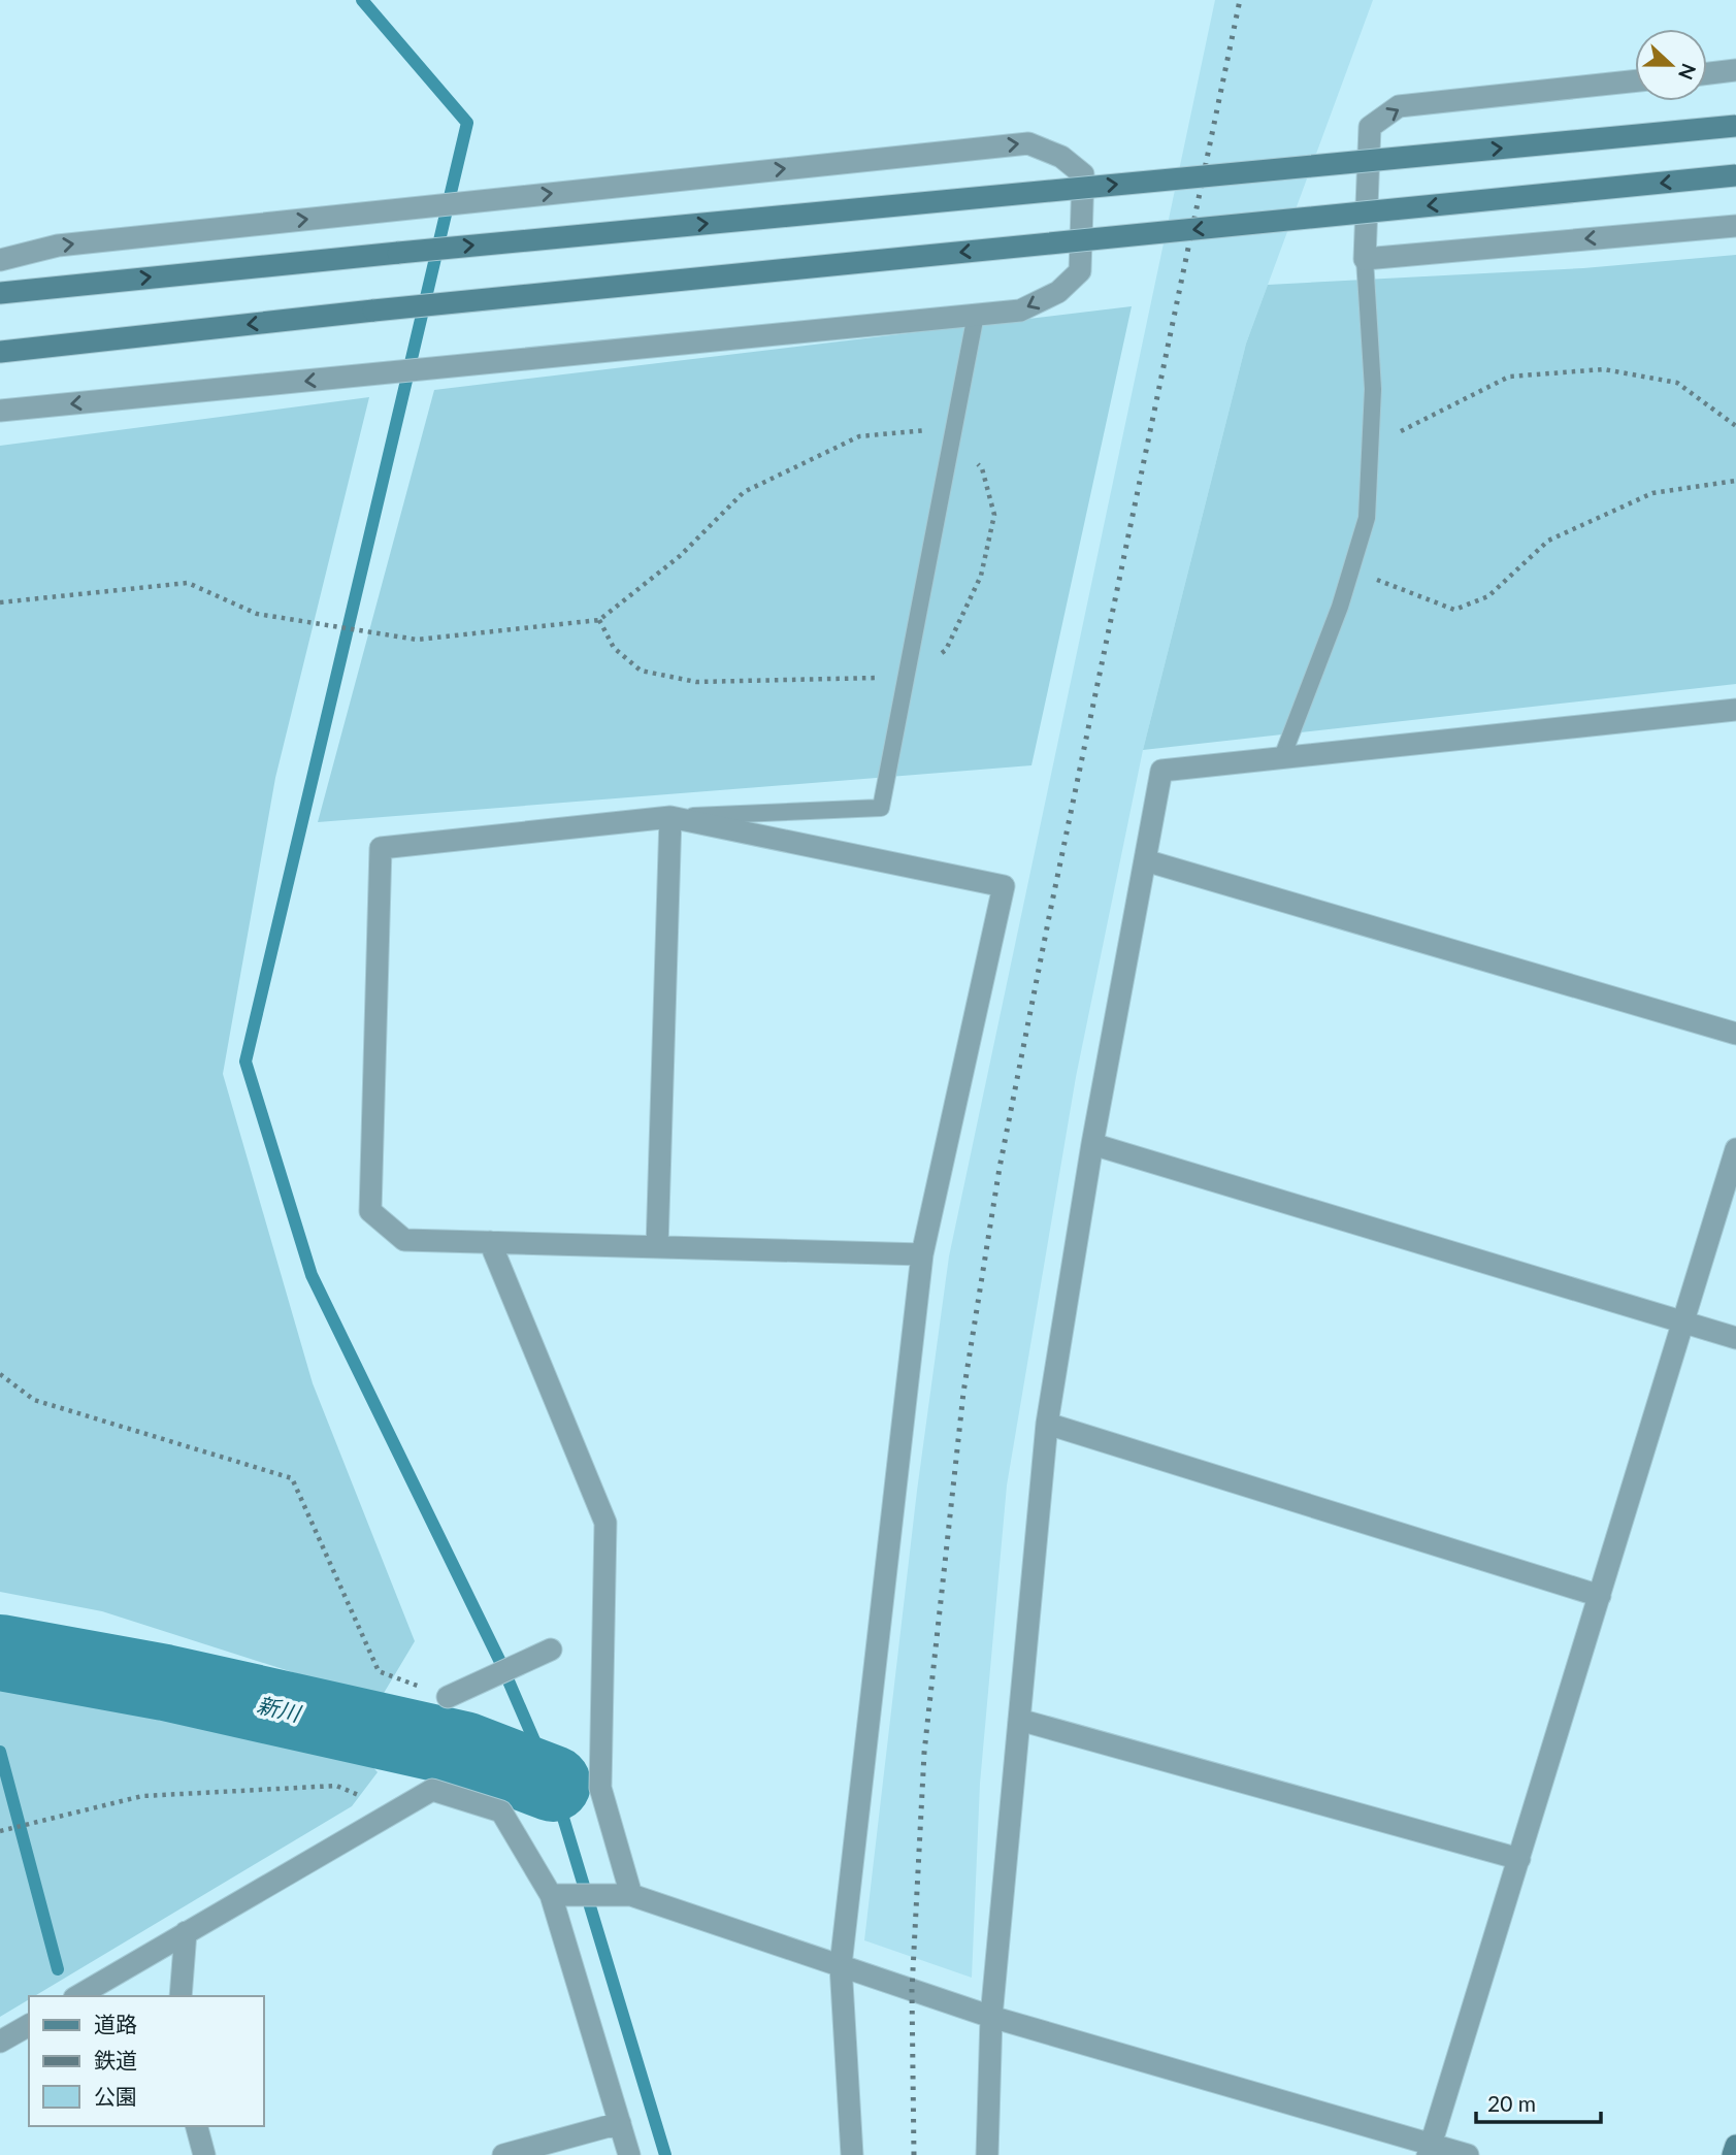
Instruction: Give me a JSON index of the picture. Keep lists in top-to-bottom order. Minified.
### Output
{"water":["新川"],"legend":["道路","鉄道","公園"],"scale_bar":"20 m","north":"right"}
